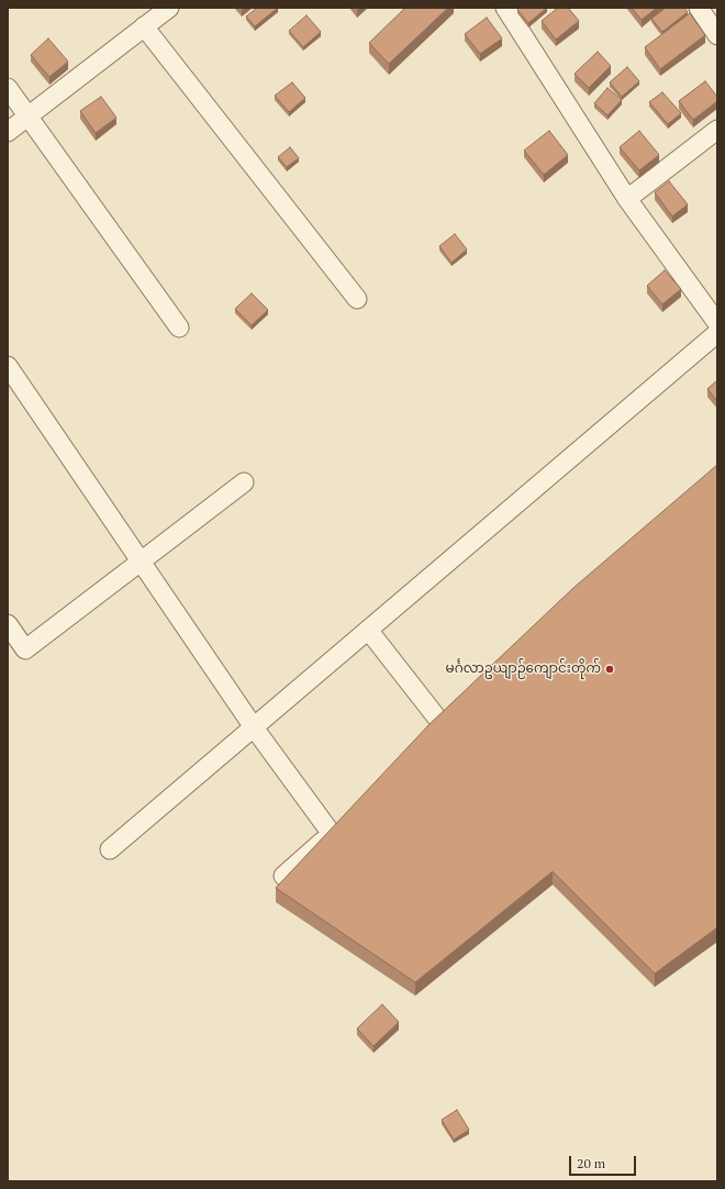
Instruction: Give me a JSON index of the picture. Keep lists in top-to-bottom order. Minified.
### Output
{"places":["မင်္ဂလာဥယျာဉ်ကျောင်းတိုက်"],"scale_bar":"20 m"}
